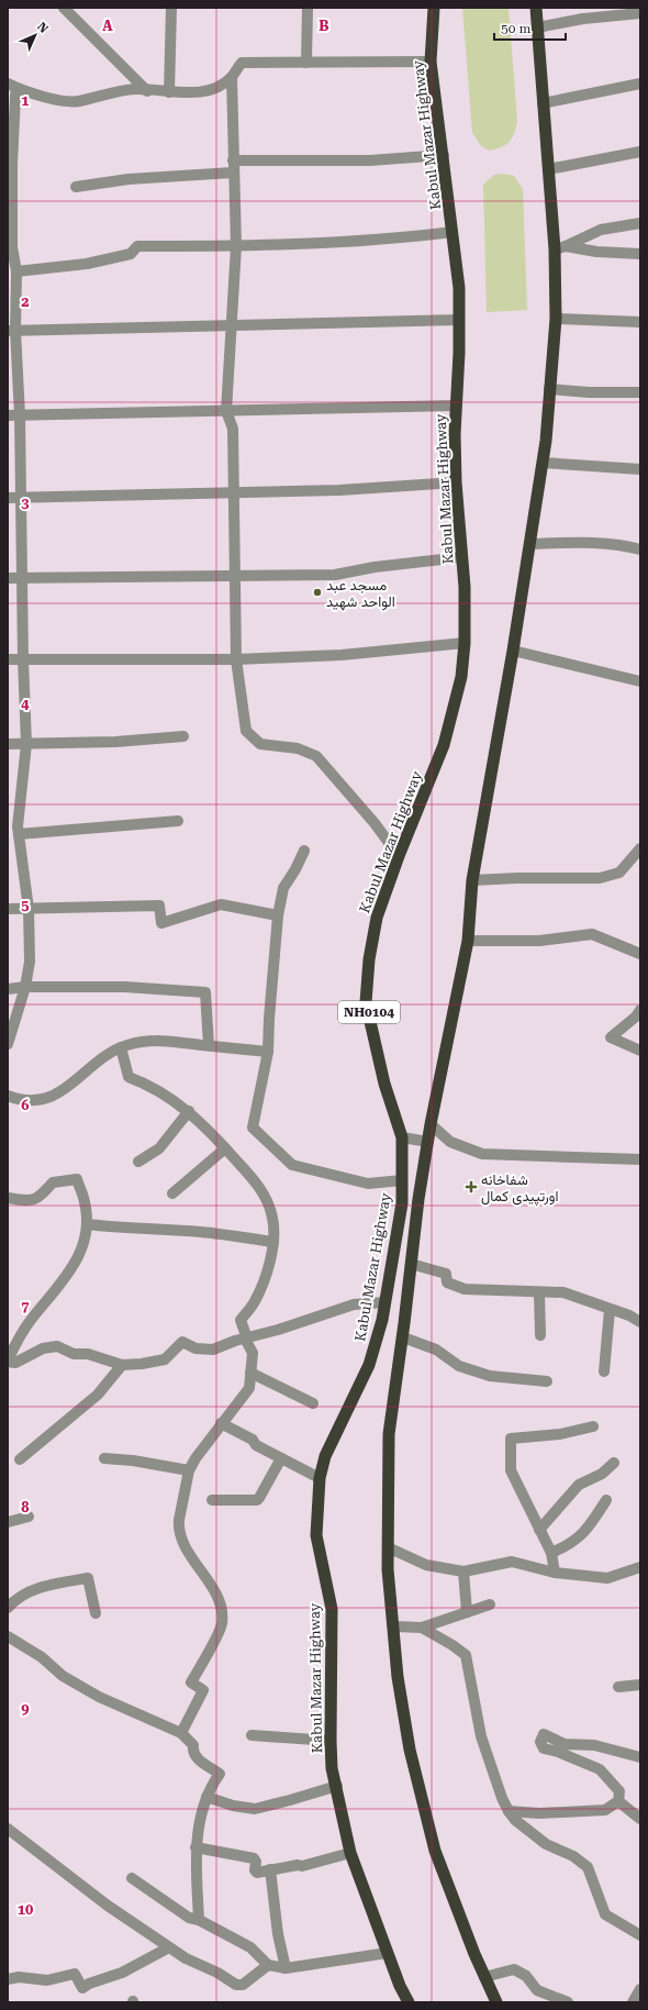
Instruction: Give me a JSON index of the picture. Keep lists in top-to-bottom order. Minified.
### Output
{"streets":{"highway":["Kabul Mazar Highway","NH0104"]},"places":{"other":["مسجد عبد الواحد شهید"],"health":["شفاخانه اورتپیدی کمال"]},"scale_bar":"50 m","north":"top right","grid":{"columns":["A","B"],"rows":["1","2","3","4","5","6","7","8","9","10"]}}
